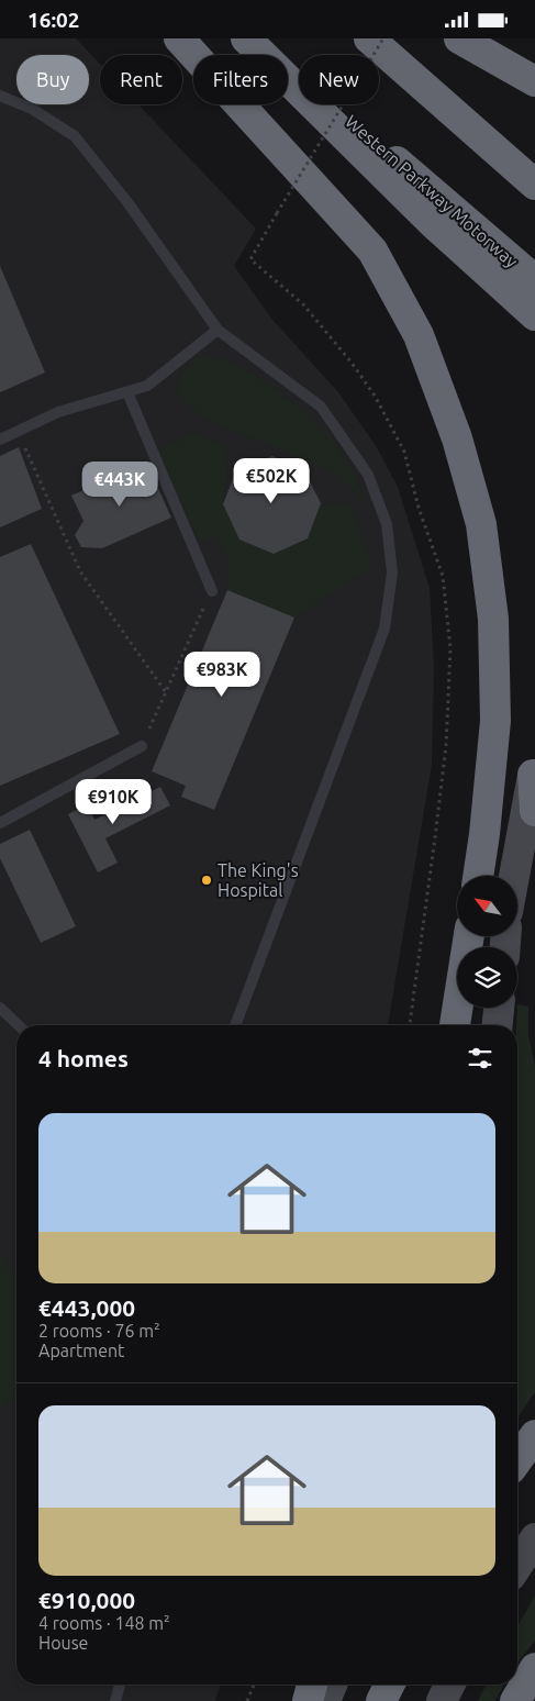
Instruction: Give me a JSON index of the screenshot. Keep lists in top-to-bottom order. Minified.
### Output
{"streets":{"highway":["Western Parkway Motorway"]},"places":["The King's Hospital"],"north":"top left","page":{"status":"16:02","chip":["Buy","Rent","Filters","New"],"price":["€502K","€443K","€983K","€910K"],"heading":"4 homes","list":[{"name":"€443,000","note":"2 rooms · 76 m² · Apartment"},{"name":"€910,000","note":"4 rooms · 148 m² · House"}]}}
